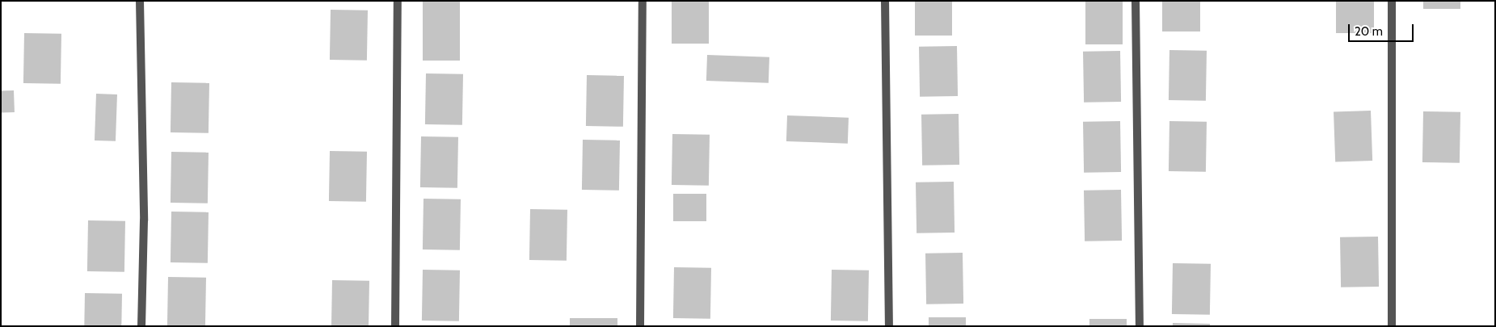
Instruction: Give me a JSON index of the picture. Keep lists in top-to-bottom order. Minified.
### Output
{"scale_bar":"20 m"}
